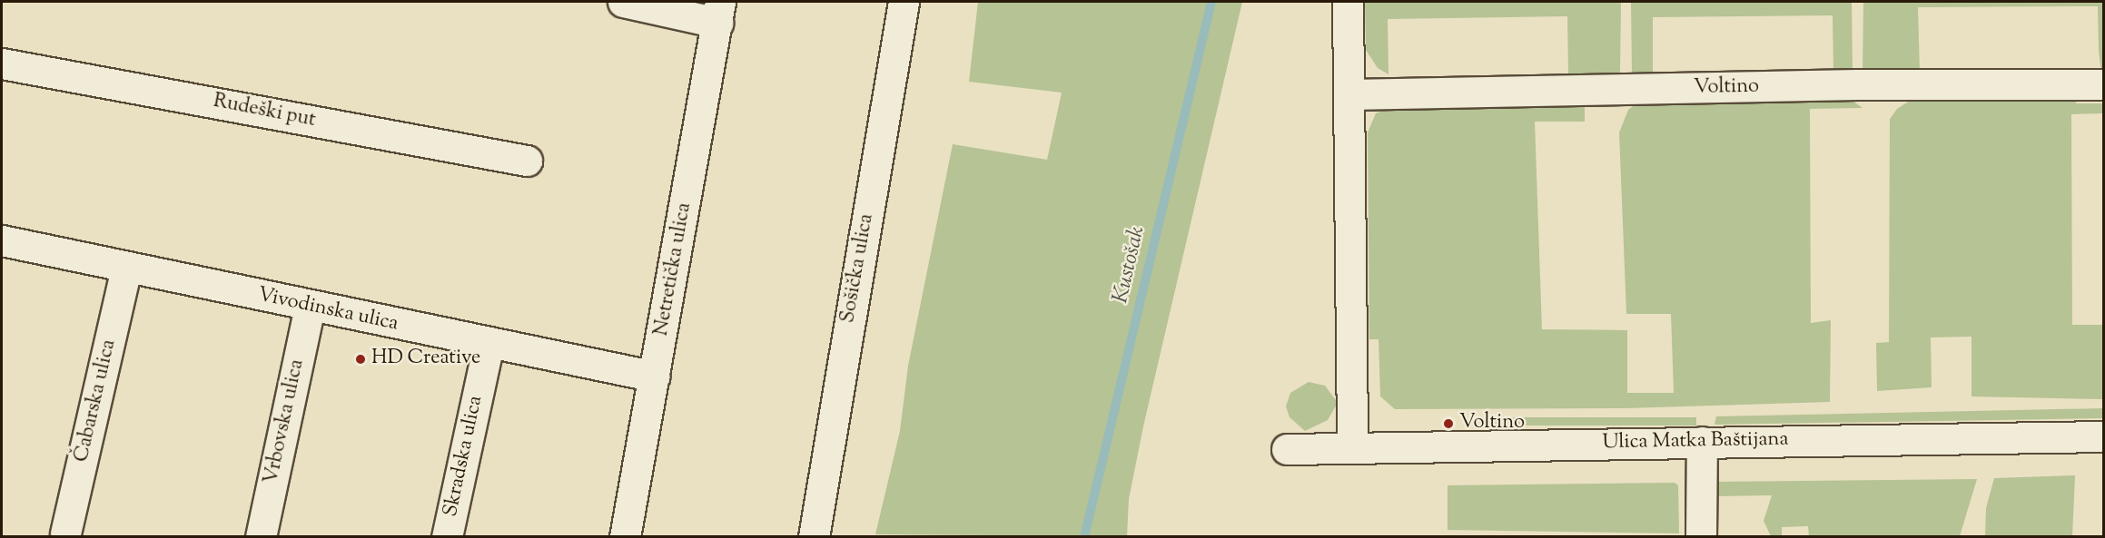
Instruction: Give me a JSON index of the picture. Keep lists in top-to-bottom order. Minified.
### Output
{"streets":{"street":["Voltino","Rudeški put","Sošička ulica","Netretička ulica","Vivodinska ulica","Čabarska ulica","Vrbovska ulica","Ulica Matka Baštijana","Skradska ulica"]},"crossings":[["Netretička ulica","Vivodinska ulica"],["Vivodinska ulica","Čabarska ulica"],["Vivodinska ulica","Vrbovska ulica"],["Vivodinska ulica","Skradska ulica"]],"water":["Kustošak"],"places":["HD Creative","Voltino"]}
